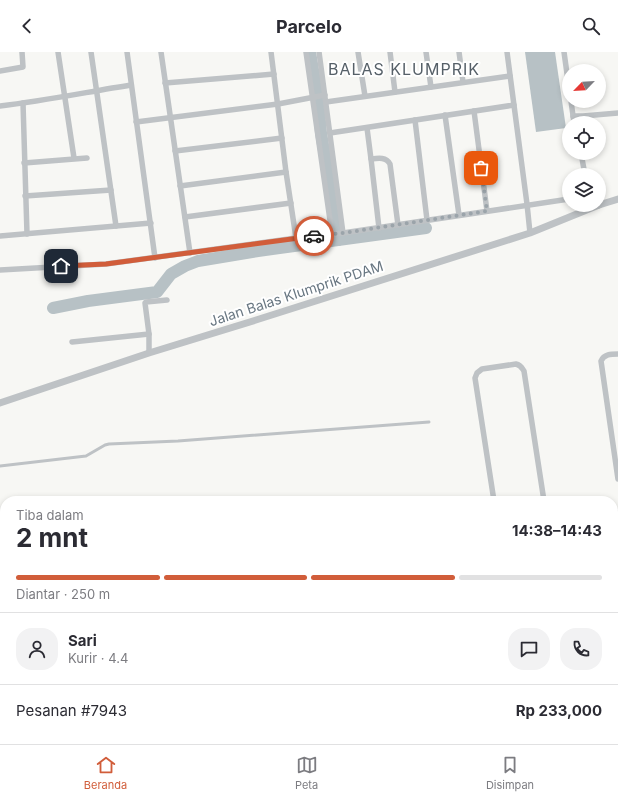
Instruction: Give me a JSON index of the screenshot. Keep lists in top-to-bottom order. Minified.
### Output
{"streets":{"street":["Jalan Balas Klumprik PDAM"]},"districts":["BALAS KLUMPRIK"],"north":"bottom left","page":{"header":"Parcelo","heading":["2 mnt","Tiba dalam","14:38–14:43"],"panel":["Sari","Kurir · 4.4","Pesanan #7943","Rp 233,000"],"bar":"Diantar · 250 m","tabs":["Beranda","Peta","Disimpan"]}}
